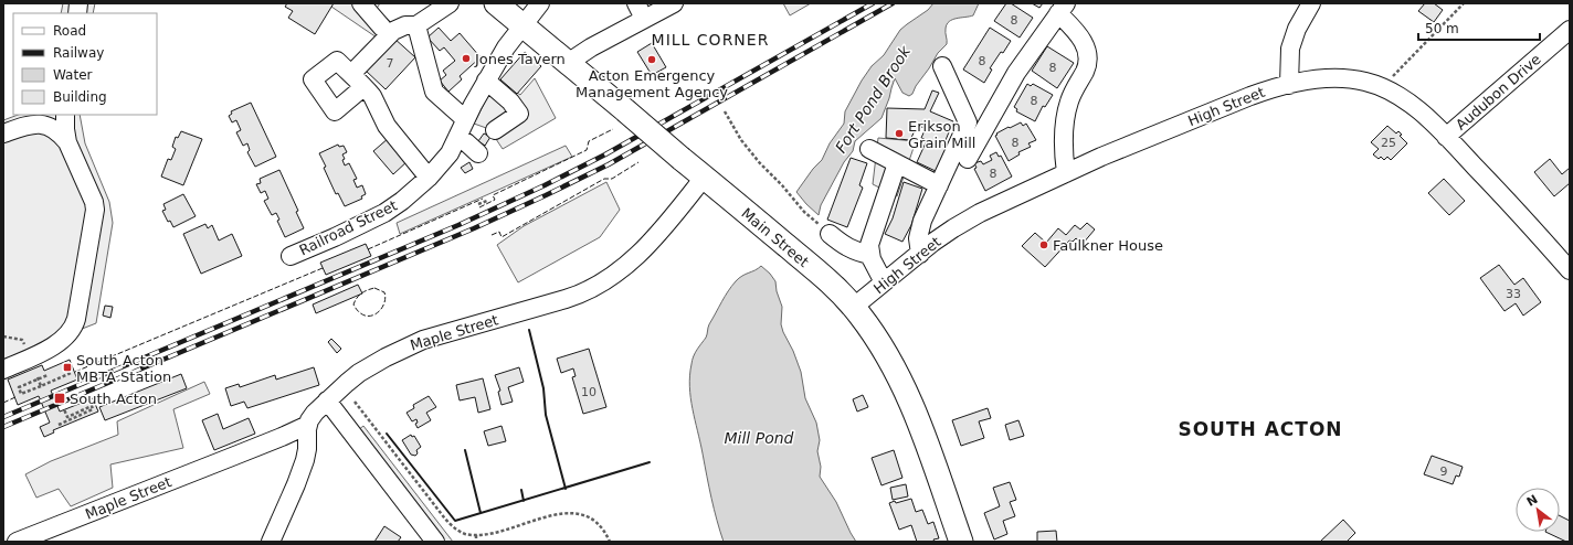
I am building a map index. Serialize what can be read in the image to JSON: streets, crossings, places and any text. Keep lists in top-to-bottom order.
{
  "streets": {
    "main road": ["Main Street"],
    "street": [
      "Audubon Drive",
      "High Street",
      "Railroad Street",
      "Maple Street"
    ]
  },
  "crossings": [
    ["Audubon Drive", "High Street"],
    ["High Street", "Main Street"],
    ["Railroad Street", "Main Street"],
    ["Main Street", "Maple Street"]
  ],
  "districts": ["MILL CORNER", "SOUTH ACTON"],
  "water": ["Fort Pond Brook", "Mill Pond"],
  "places": {
    "other": [
      "Jones Tavern",
      "Acton Emergency Management Agency",
      "Erikson Grain Mill",
      "Faulkner House"
    ],
    "transit": ["South Acton MBTA Station", "South Acton"]
  },
  "house_numbers": [
    "8",
    "8",
    "7",
    "8",
    "8",
    "8",
    "25",
    "8",
    "33",
    "10",
    "9"
  ],
  "legend": [
    "Road",
    "Railway",
    "Water",
    "Building"
  ],
  "scale_bar": "50 m",
  "north": "top left"
}
